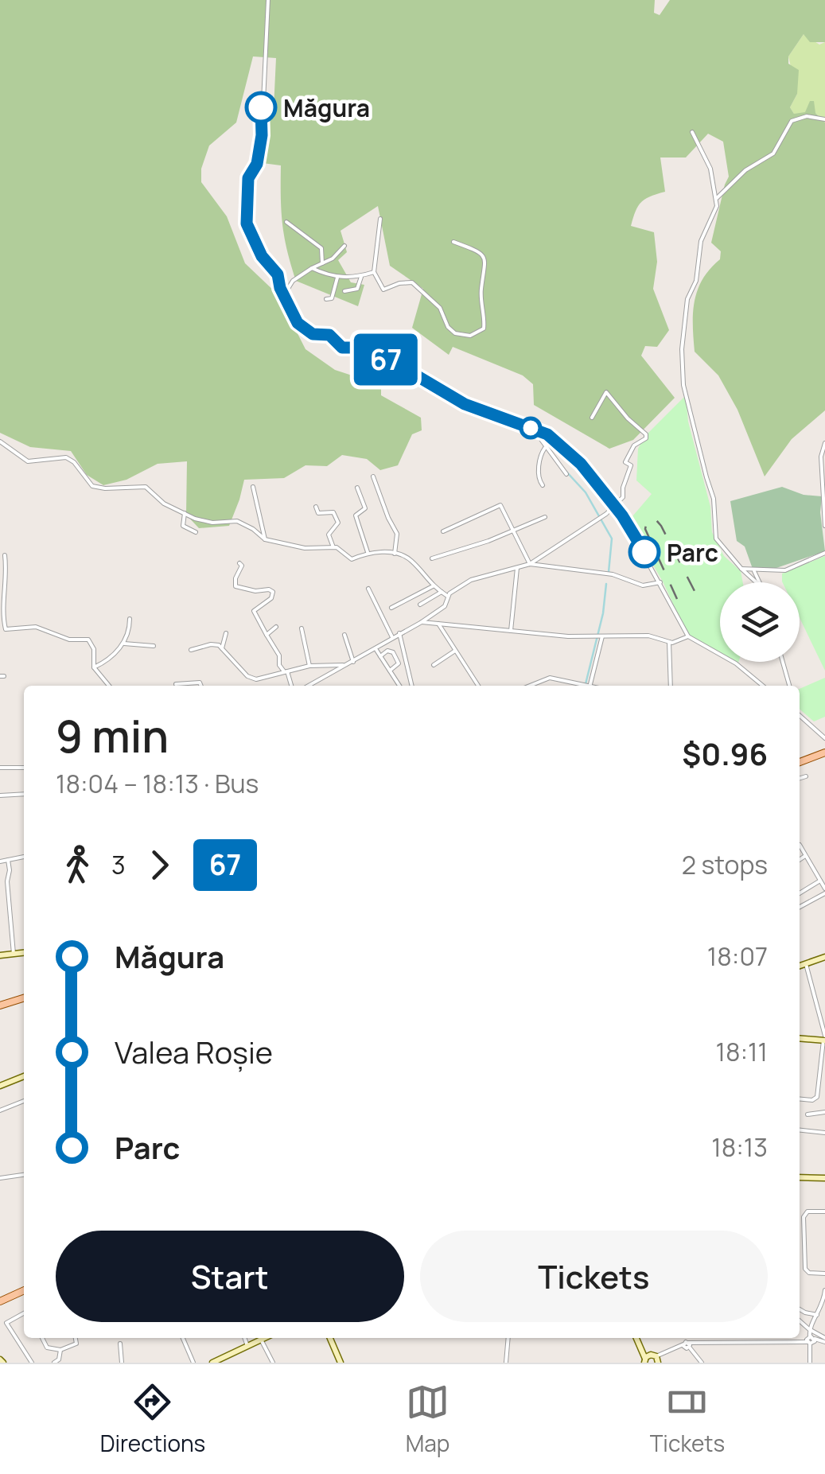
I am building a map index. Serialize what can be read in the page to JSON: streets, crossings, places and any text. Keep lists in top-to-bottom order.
{
  "places": ["Măgura", "Parc"],
  "lines": ["bus line 67"],
  "page": {
    "on_map": "67",
    "heading": ["9 min", "18:04 – 18:13 · Bus", "$0.96"],
    "legs": ["3", "67", "2 stops"],
    "list": [
      {
        "name": "Măgura",
        "value": "18:07"
      },
      {
        "name": "Valea Roșie",
        "value": "18:11"
      },
      {
        "name": "Parc",
        "value": "18:13"
      }
    ],
    "buttons": ["Start", "Tickets"],
    "tabs": ["Directions", "Map", "Tickets"]
  }
}
